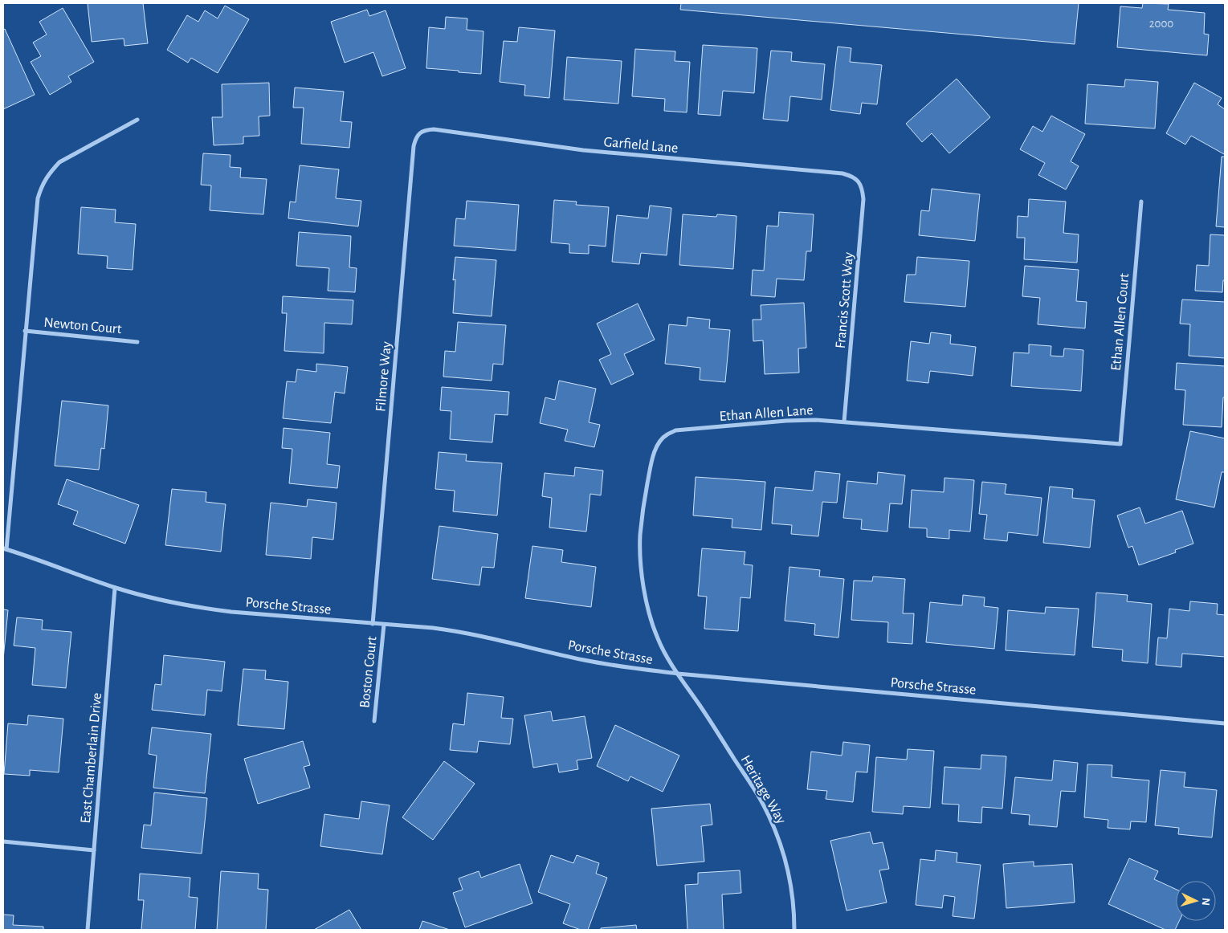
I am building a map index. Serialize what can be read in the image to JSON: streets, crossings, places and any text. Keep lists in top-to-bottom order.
{
  "streets": {
    "street": [
      "Garfield Lane",
      "Francis Scott Way",
      "Ethan Allen Court",
      "Newton Court",
      "Filmore Way",
      "Ethan Allen Lane",
      "Porsche Strasse",
      "Boston Court",
      "East Chamberlain Drive",
      "Heritage Way"
    ]
  },
  "crossings": [
    ["Garfield Lane", "Francis Scott Way"],
    ["Garfield Lane", "Filmore Way"],
    ["Francis Scott Way", "Ethan Allen Lane"],
    ["Ethan Allen Court", "Ethan Allen Lane"],
    ["Filmore Way", "Porsche Strasse"],
    ["Ethan Allen Lane", "Porsche Strasse"],
    ["Ethan Allen Lane", "Heritage Way"],
    ["Porsche Strasse", "Boston Court"],
    ["Porsche Strasse", "East Chamberlain Drive"],
    ["Porsche Strasse", "Heritage Way"]
  ],
  "house_numbers": ["2000"],
  "north": "right"
}
